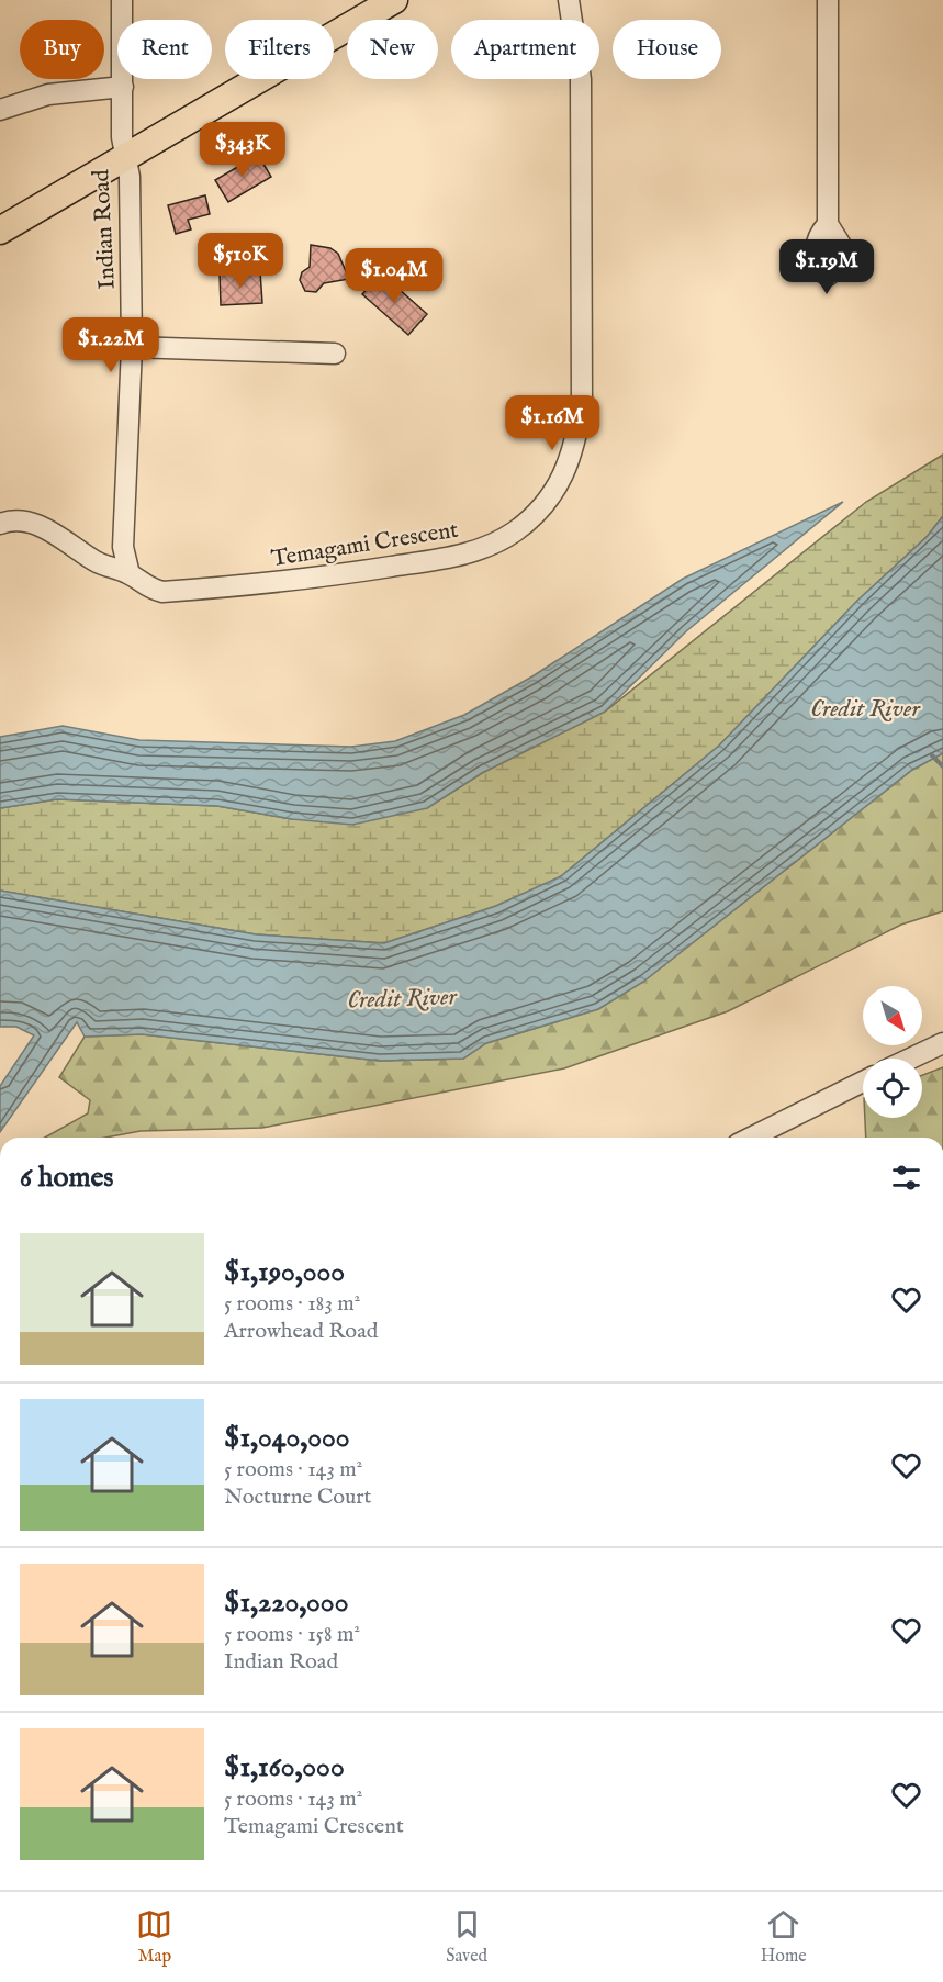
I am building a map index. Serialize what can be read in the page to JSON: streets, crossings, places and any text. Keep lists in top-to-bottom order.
{
  "streets": {
    "street": ["Indian Road", "Temagami Crescent"]
  },
  "crossings": [
    ["Indian Road", "Temagami Crescent"]
  ],
  "water": ["Credit River"],
  "north": "bottom right",
  "page": {
    "chip": [
      "Buy",
      "Rent",
      "Filters",
      "New",
      "Apartment",
      "House"
    ],
    "price": [
      "$343K",
      "$510K",
      "$1.19M",
      "$1.04M",
      "$1.22M",
      "$1.16M"
    ],
    "heading": "6 homes",
    "list": [
      {
        "name": "$1,190,000",
        "note": "5 rooms · 183 m² · Arrowhead Road"
      },
      {
        "name": "$1,040,000",
        "note": "5 rooms · 143 m² · Nocturne Court"
      },
      {
        "name": "$1,220,000",
        "note": "5 rooms · 158 m² · Indian Road"
      },
      {
        "name": "$1,160,000",
        "note": "5 rooms · 143 m² · Temagami Crescent"
      }
    ],
    "tabs": ["Map", "Saved", "Home"]
  }
}
